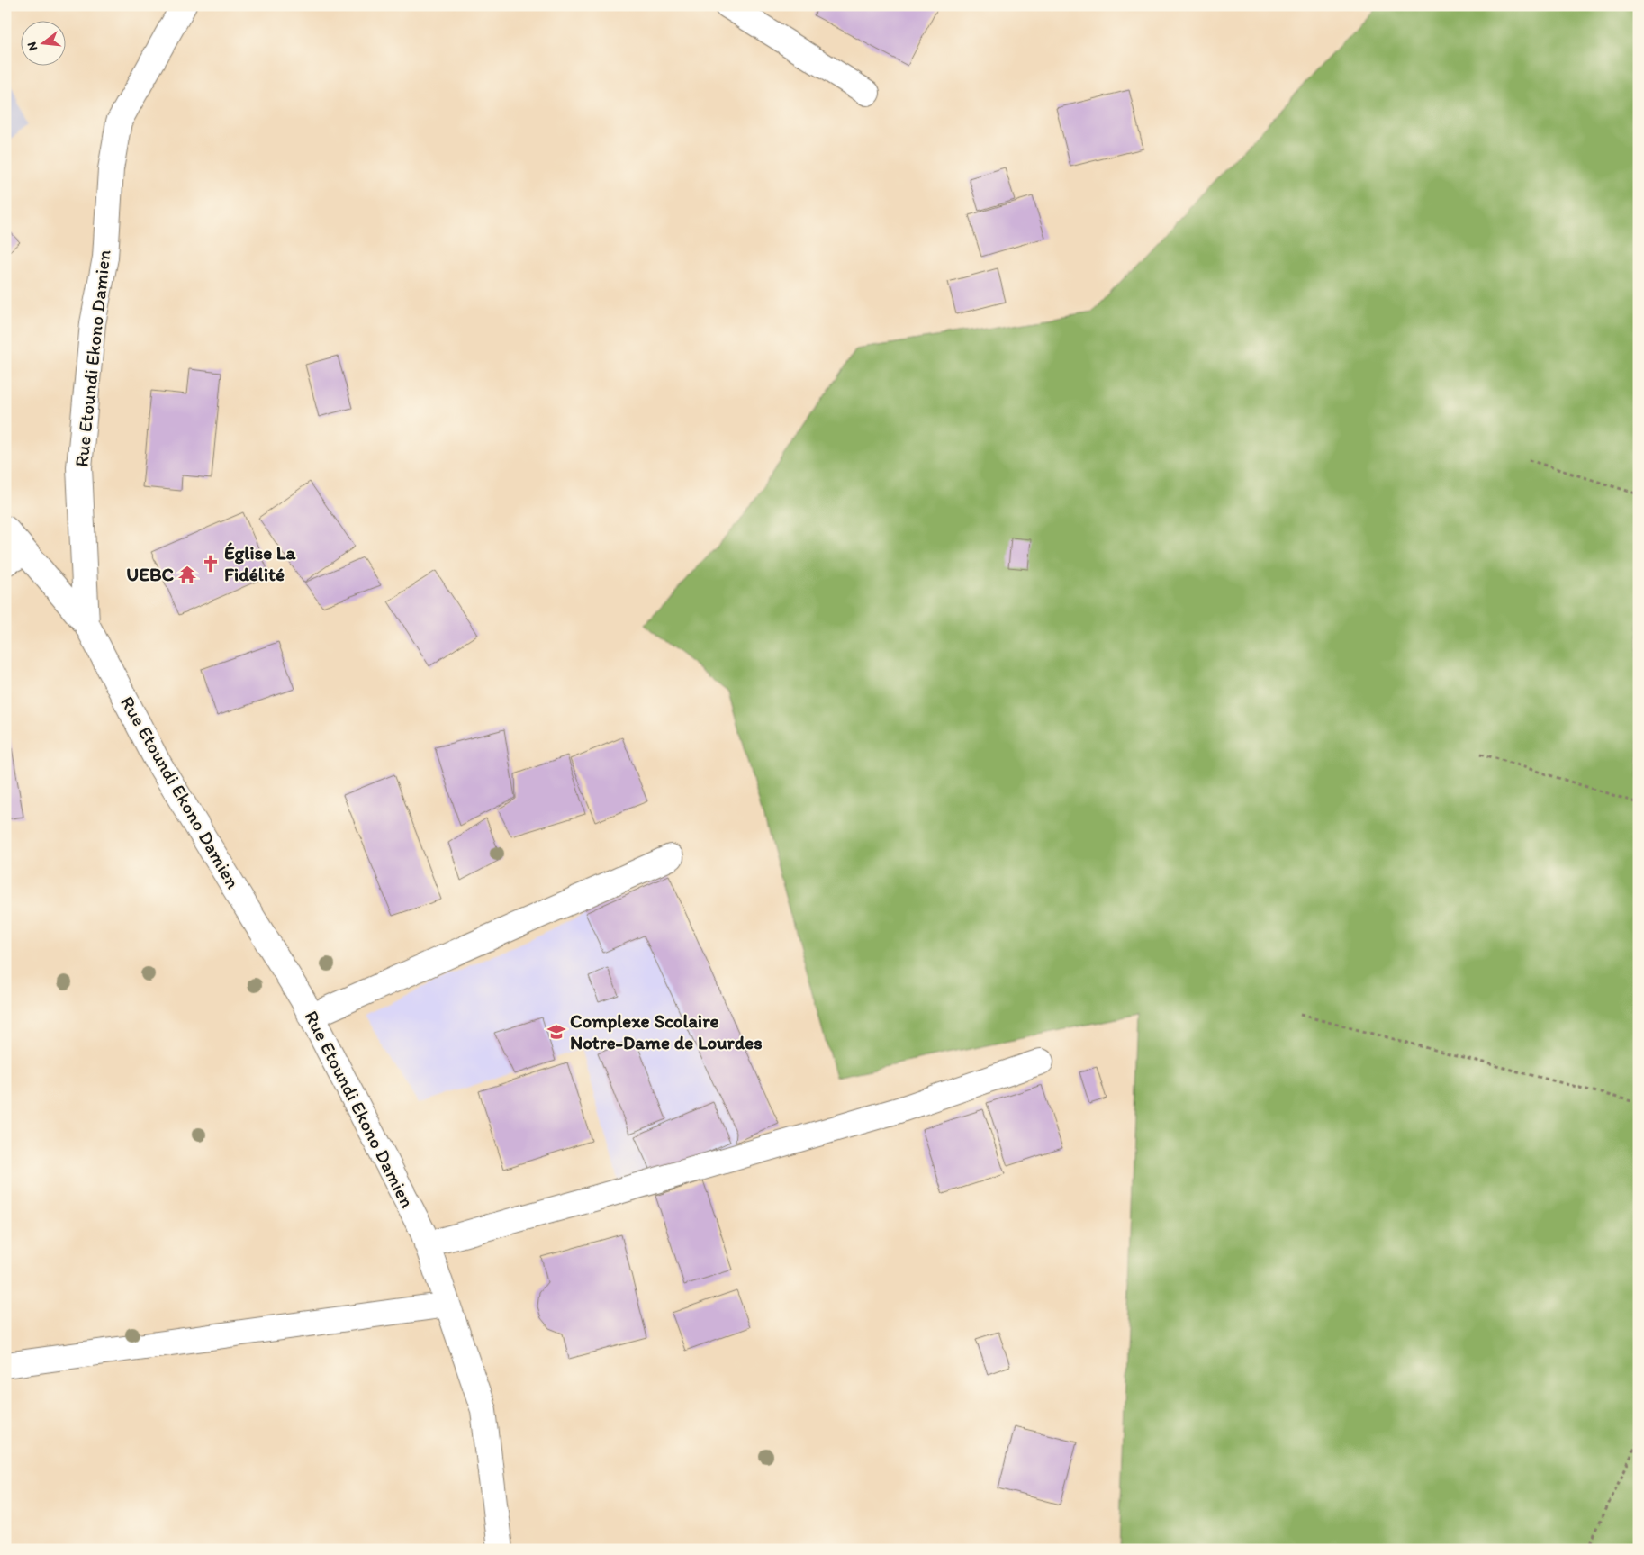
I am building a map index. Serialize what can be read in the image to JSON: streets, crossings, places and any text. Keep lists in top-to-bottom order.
{
  "streets": {
    "street": ["Rue Etoundi Ekono Damien"]
  },
  "places": {
    "church": ["Église La Fidélité"],
    "temple": ["UEBC"],
    "school or university": ["Complexe Scolaire Notre-Dame de Lourdes"]
  },
  "north": "left"
}
